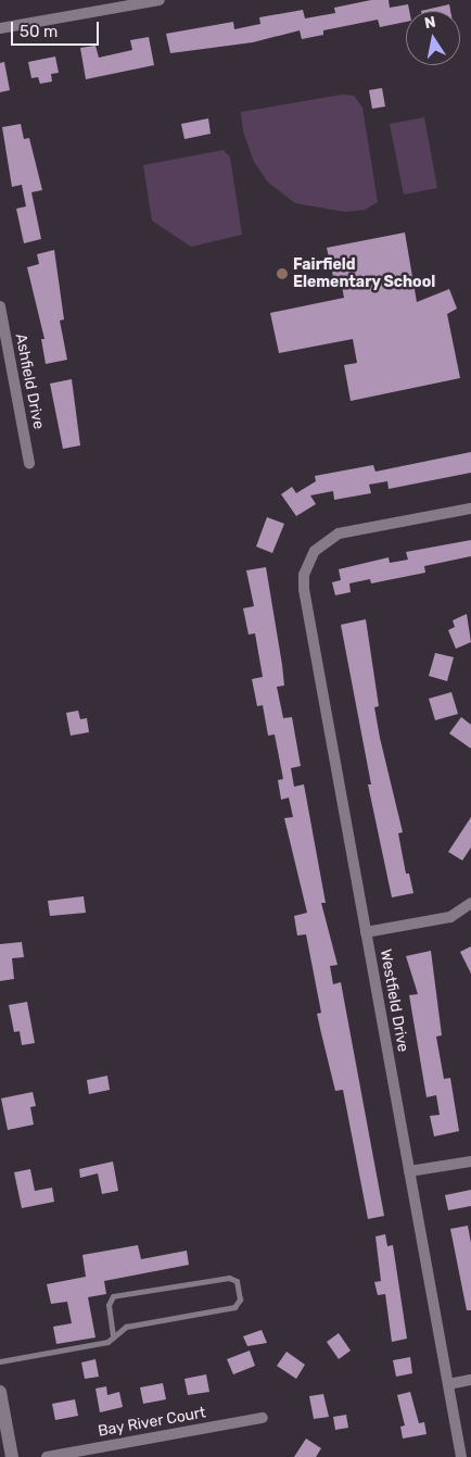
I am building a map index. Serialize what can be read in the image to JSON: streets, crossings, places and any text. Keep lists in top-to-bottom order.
{
  "streets": {
    "street": ["Ashfield Drive", "Westfield Drive", "Bay River Court"]
  },
  "places": ["Fairfield Elementary School"],
  "scale_bar": "50 m",
  "north": "top"
}
